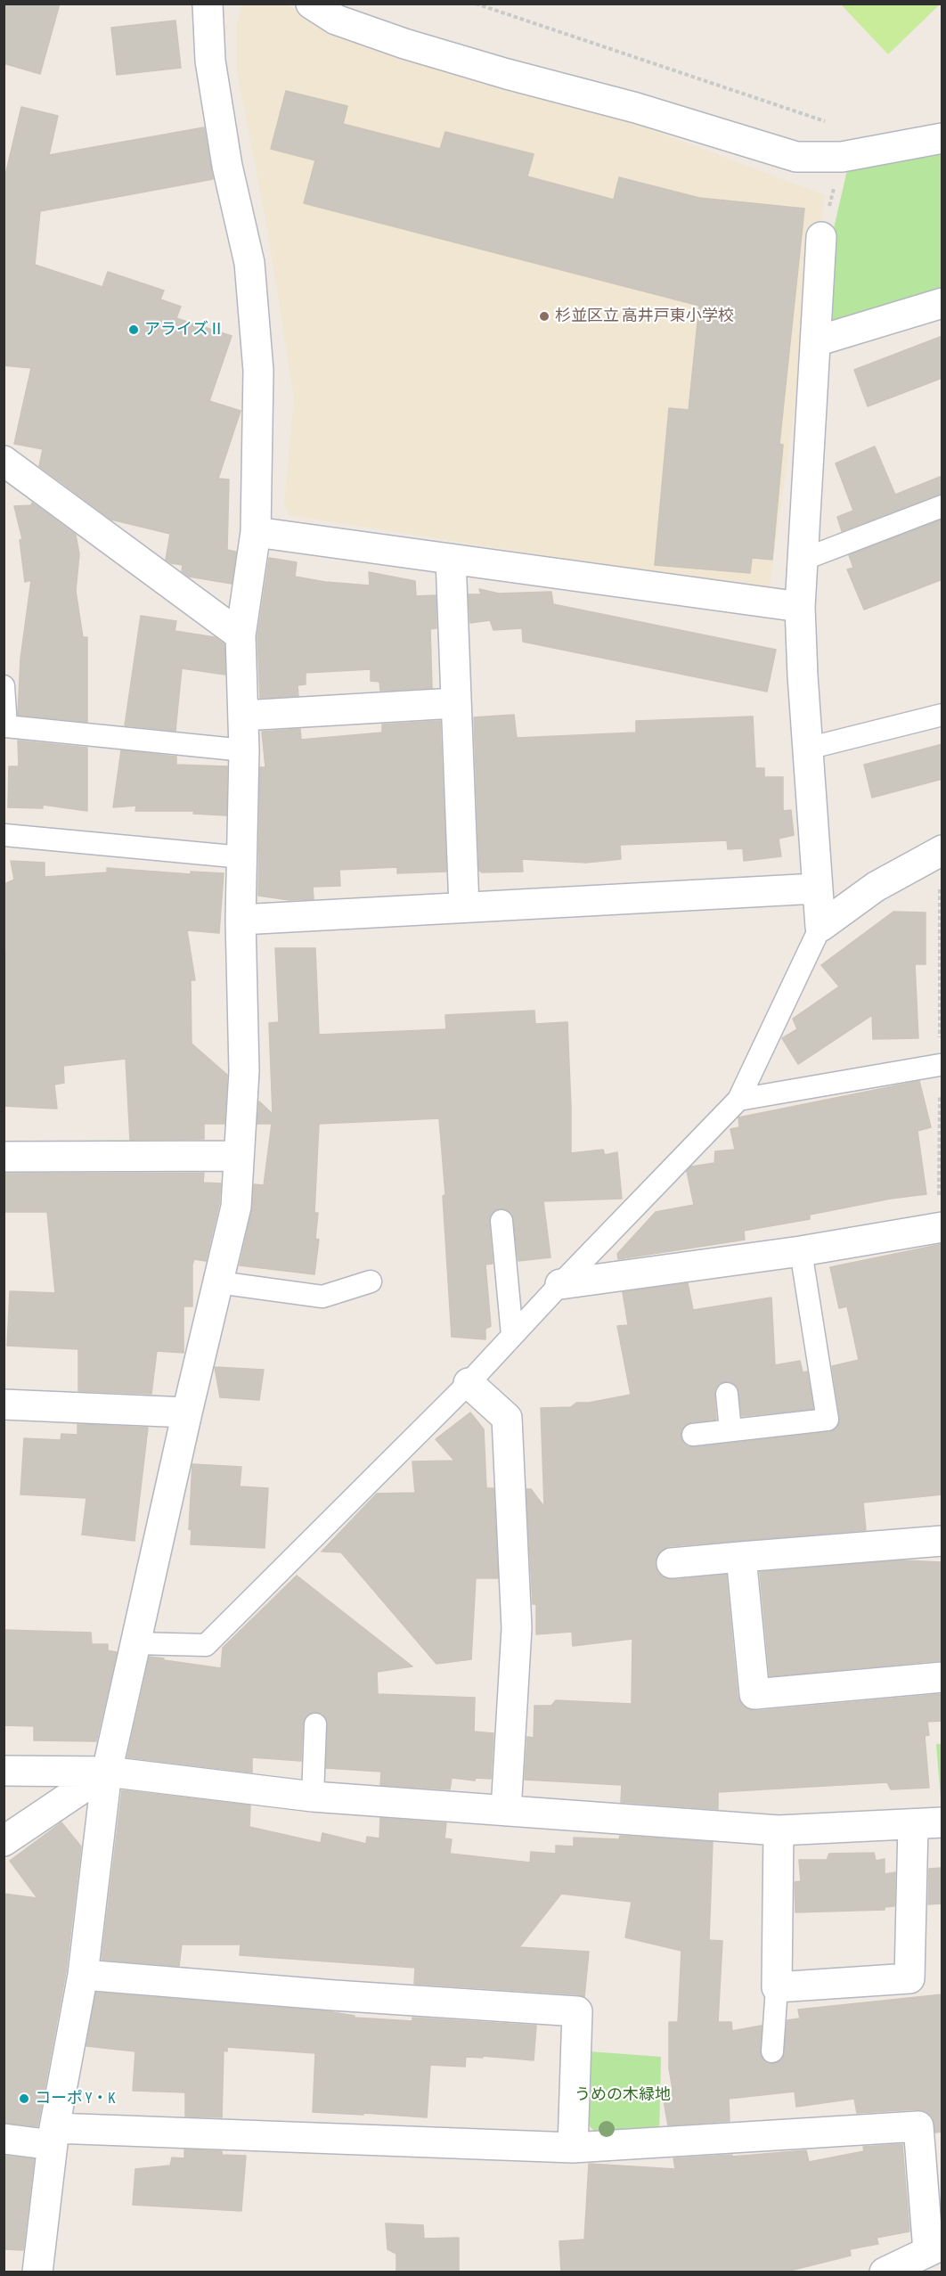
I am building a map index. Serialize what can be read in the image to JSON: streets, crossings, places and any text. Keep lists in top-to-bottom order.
{
  "parks": ["うめの木緑地"],
  "places": ["杉並区立 高井戸東小学校", "アライズⅡ", "コーポ Y・K"]
}
